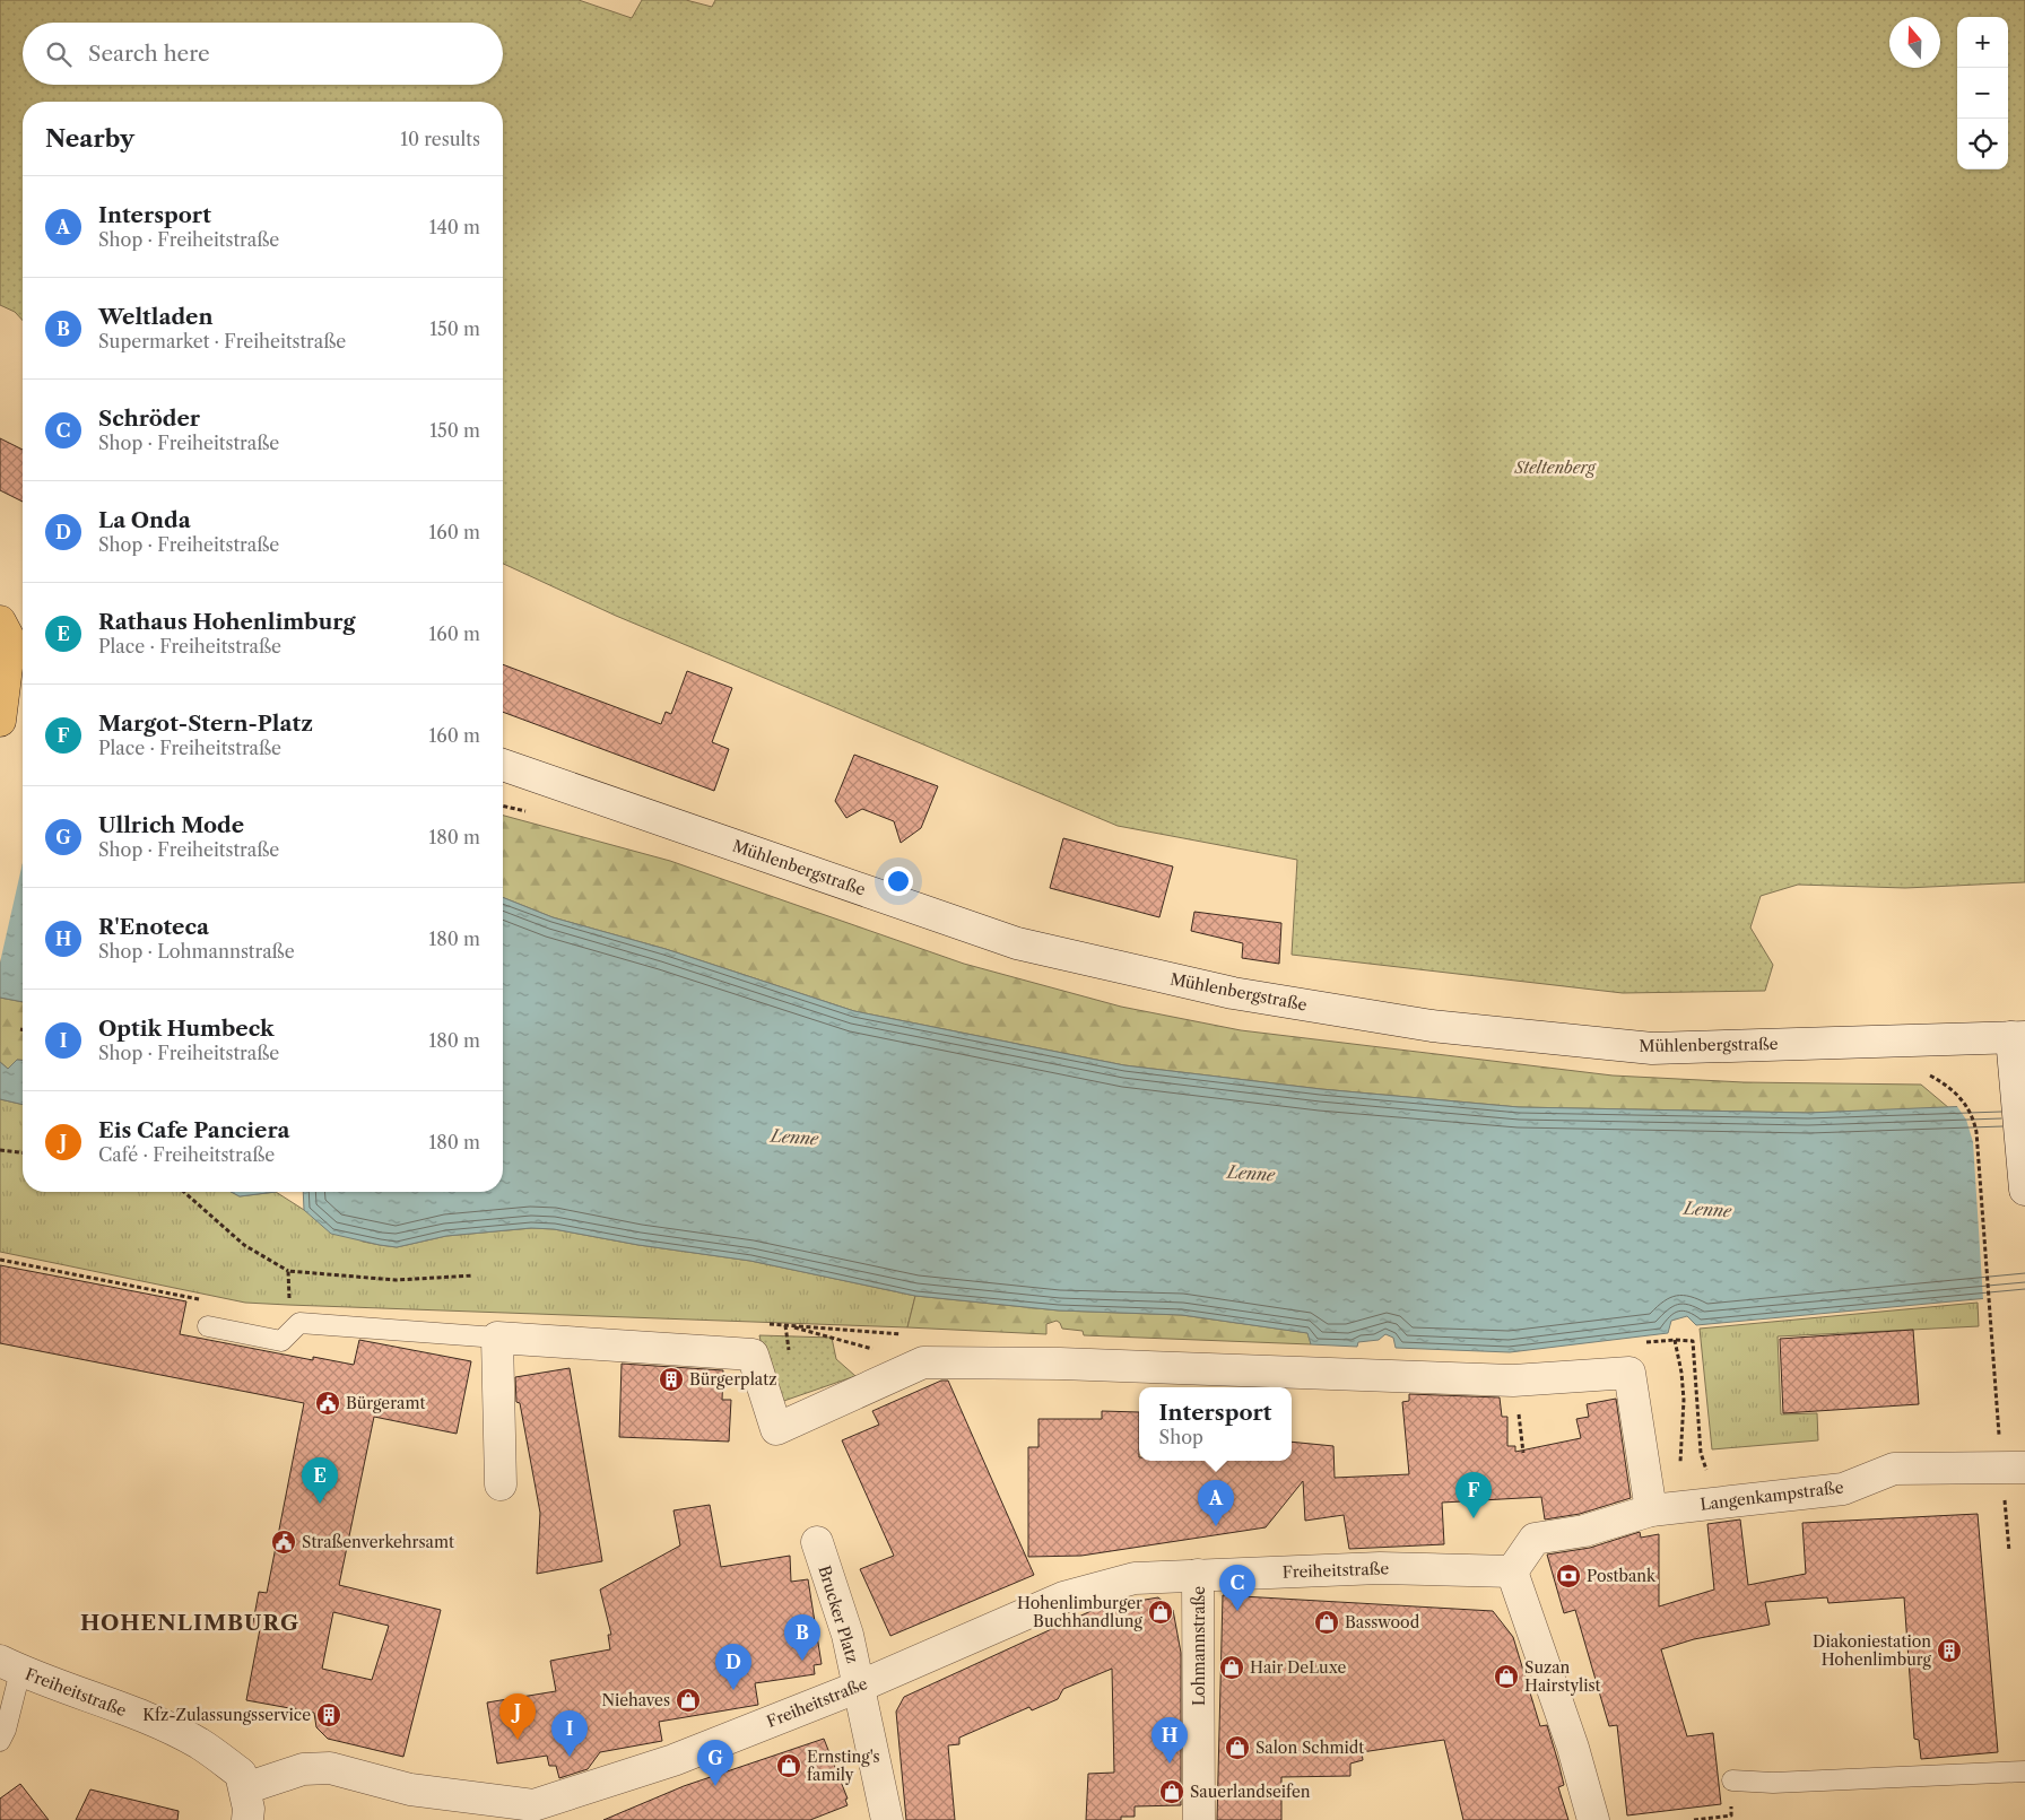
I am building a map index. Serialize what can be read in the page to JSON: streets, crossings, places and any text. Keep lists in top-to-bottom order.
{
  "streets": {
    "street": [
      "Mühlenbergstraße",
      "Langenkampstraße",
      "Freiheitstraße",
      "Brucker Platz",
      "Lohmannstraße"
    ]
  },
  "crossings": [
    ["Freiheitstraße", "Brucker Platz"],
    ["Freiheitstraße", "Lohmannstraße"]
  ],
  "districts": ["HOHENLIMBURG"],
  "water": ["Lenne"],
  "parks": ["Steltenberg"],
  "places": {
    "building": ["Bürgerplatz", "Diakoniestation Hohenlimburg", "Kfz-Zulassungsservice"],
    "public building": ["Bürgeramt", "Straßenverkehrsamt"],
    "bank": ["Postbank"],
    "shop": [
      "Hohenlimburger Buchhandlung",
      "Basswood",
      "Hair DeLuxe",
      "Suzan Hairstylist",
      "Niehaves",
      "Salon Schmidt",
      "Ernsting's family",
      "Sauerlandseifen"
    ]
  },
  "north": "top",
  "page": {
    "map_buttons": ["+", "−"],
    "search": "Search here",
    "heading": ["Nearby", "10 results"],
    "list": [
      {
        "mark": "A",
        "name": "Intersport",
        "note": "Shop · Freiheitstraße",
        "value": "140 m"
      },
      {
        "mark": "B",
        "name": "Weltladen",
        "note": "Supermarket · Freiheitstraße",
        "value": "150 m"
      },
      {
        "mark": "C",
        "name": "Schröder",
        "note": "Shop · Freiheitstraße",
        "value": "150 m"
      },
      {
        "mark": "D",
        "name": "La Onda",
        "note": "Shop · Freiheitstraße",
        "value": "160 m"
      },
      {
        "mark": "E",
        "name": "Rathaus Hohenlimburg",
        "note": "Place · Freiheitstraße",
        "value": "160 m"
      },
      {
        "mark": "F",
        "name": "Margot-Stern-Platz",
        "note": "Place · Freiheitstraße",
        "value": "160 m"
      },
      {
        "mark": "G",
        "name": "Ullrich Mode",
        "note": "Shop · Freiheitstraße",
        "value": "180 m"
      },
      {
        "mark": "H",
        "name": "R'Enoteca",
        "note": "Shop · Lohmannstraße",
        "value": "180 m"
      },
      {
        "mark": "I",
        "name": "Optik Humbeck",
        "note": "Shop · Freiheitstraße",
        "value": "180 m"
      },
      {
        "mark": "J",
        "name": "Eis Cafe Panciera",
        "note": "Café · Freiheitstraße",
        "value": "180 m"
      }
    ],
    "popup": ["Intersport", "Shop"],
    "pins": [
      "E",
      "F",
      "A",
      "C",
      "B",
      "D",
      "J",
      "I",
      "H",
      "G"
    ]
  }
}
